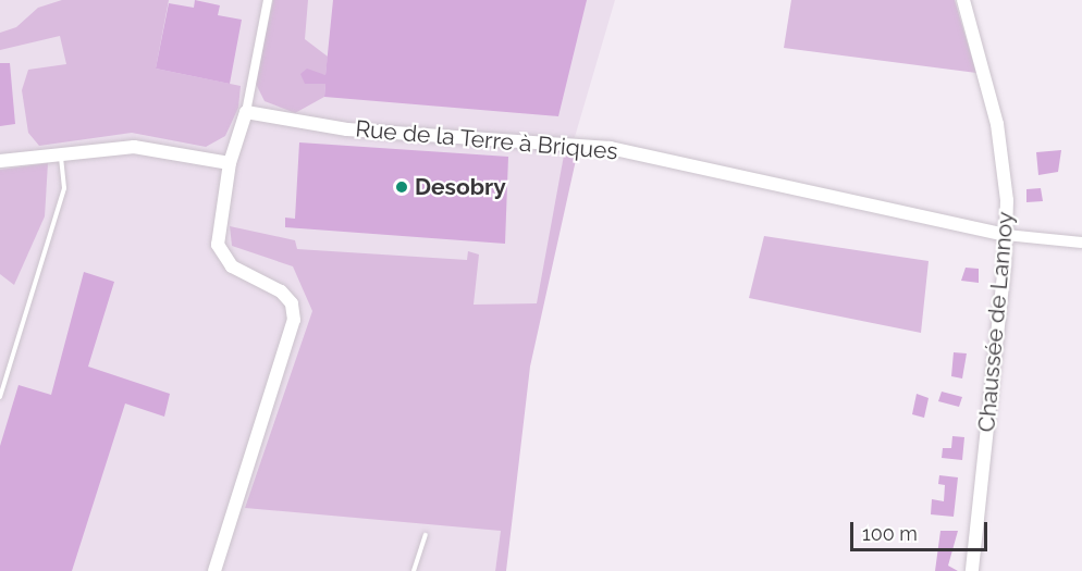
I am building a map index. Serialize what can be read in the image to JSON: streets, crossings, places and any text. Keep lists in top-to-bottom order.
{
  "streets": {
    "main road": ["Rue de la Terre à Briques", "Chaussée de Lannoy"]
  },
  "crossings": [
    ["Rue de la Terre à Briques", "Chaussée de Lannoy"]
  ],
  "places": ["Desobry"],
  "scale_bar": "100 m"
}
